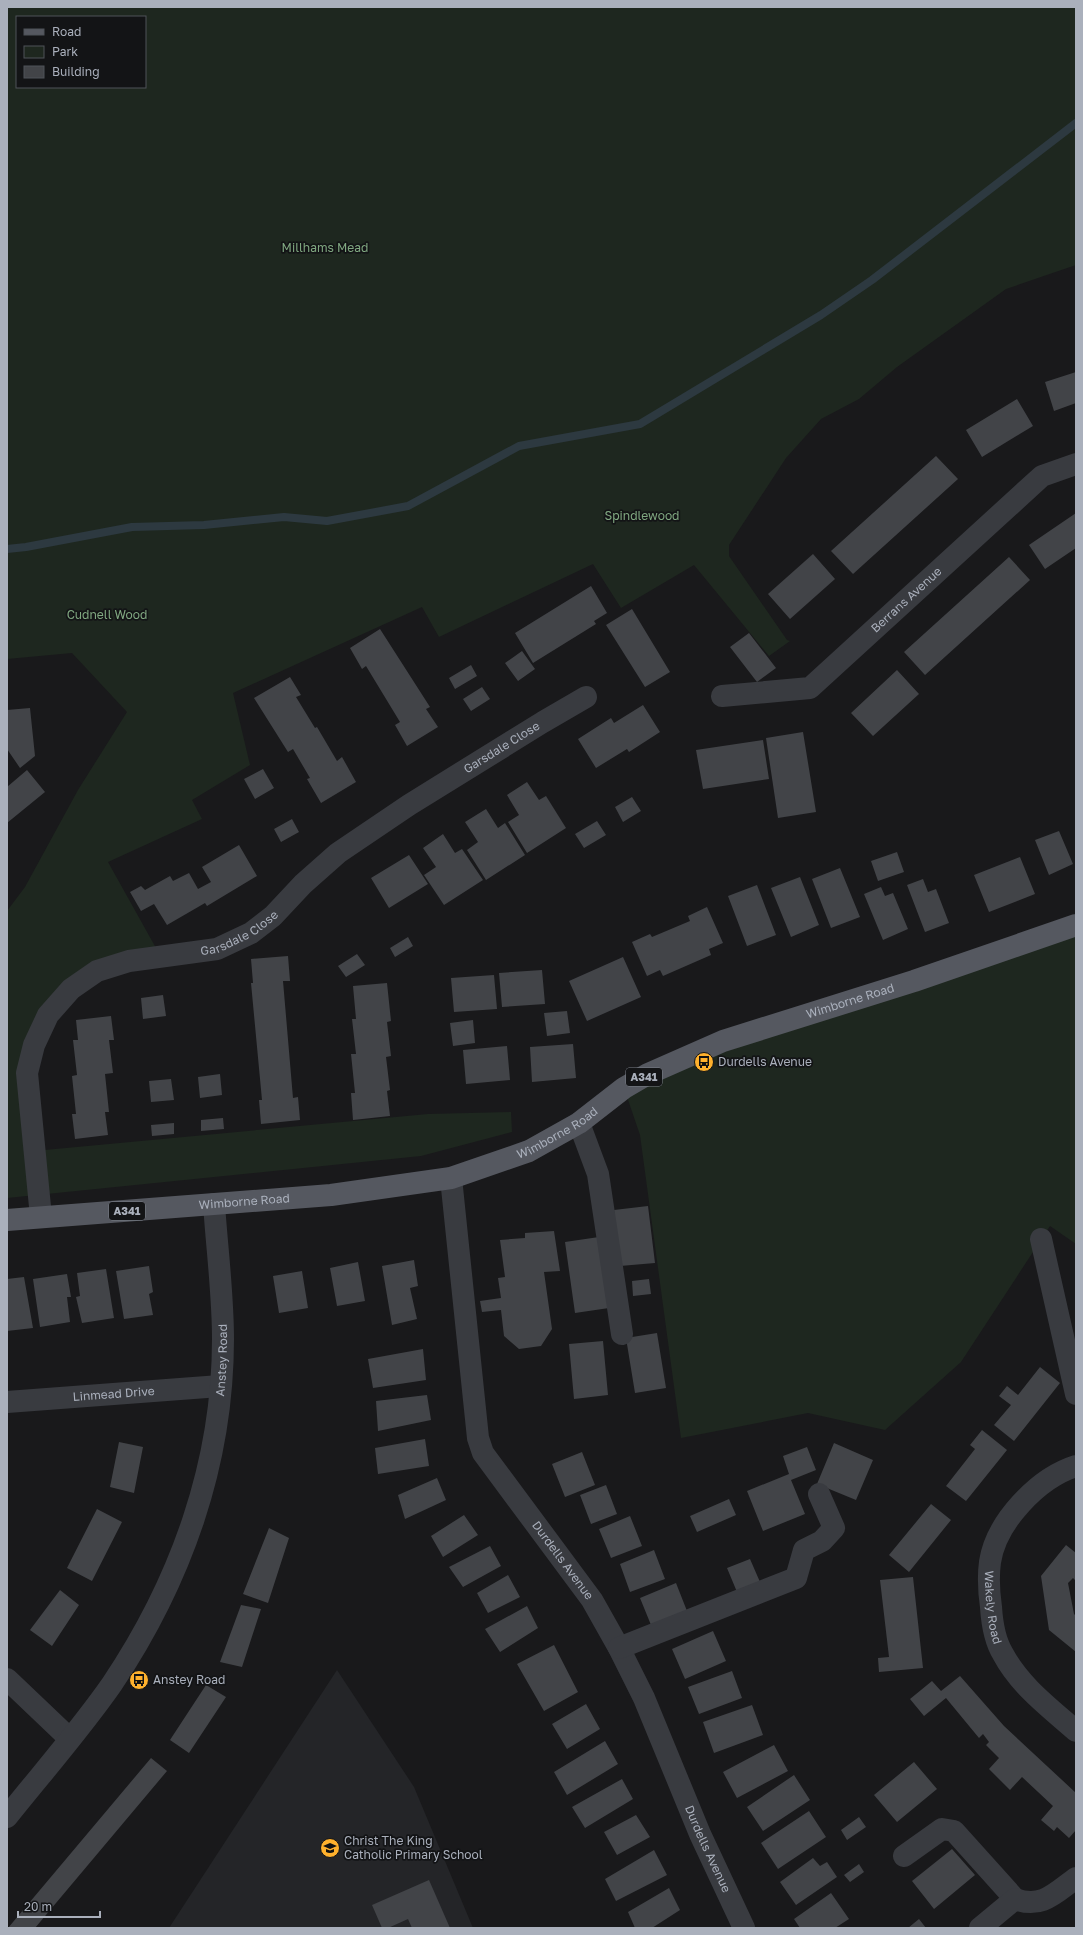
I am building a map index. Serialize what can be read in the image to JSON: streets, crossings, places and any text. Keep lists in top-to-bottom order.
{
  "streets": {
    "main road": ["Wimborne Road", "A341"],
    "street": [
      "Berrans Avenue",
      "Garsdale Close",
      "Anstey Road",
      "Linmead Drive",
      "Durdells Avenue",
      "Wakely Road"
    ]
  },
  "crossings": [
    ["Garsdale Close", "Wimborne Road"],
    ["Wimborne Road", "Anstey Road"],
    ["Wimborne Road", "Durdells Avenue"],
    ["Anstey Road", "Linmead Drive"]
  ],
  "parks": ["Millhams Mead", "Spindlewood", "Cudnell Wood"],
  "places": {
    "bus stop": ["Durdells Avenue", "Anstey Road"],
    "school or university": ["Christ The King Catholic Primary School"]
  },
  "legend": ["Road", "Park", "Building"],
  "scale_bar": "20 m"
}
